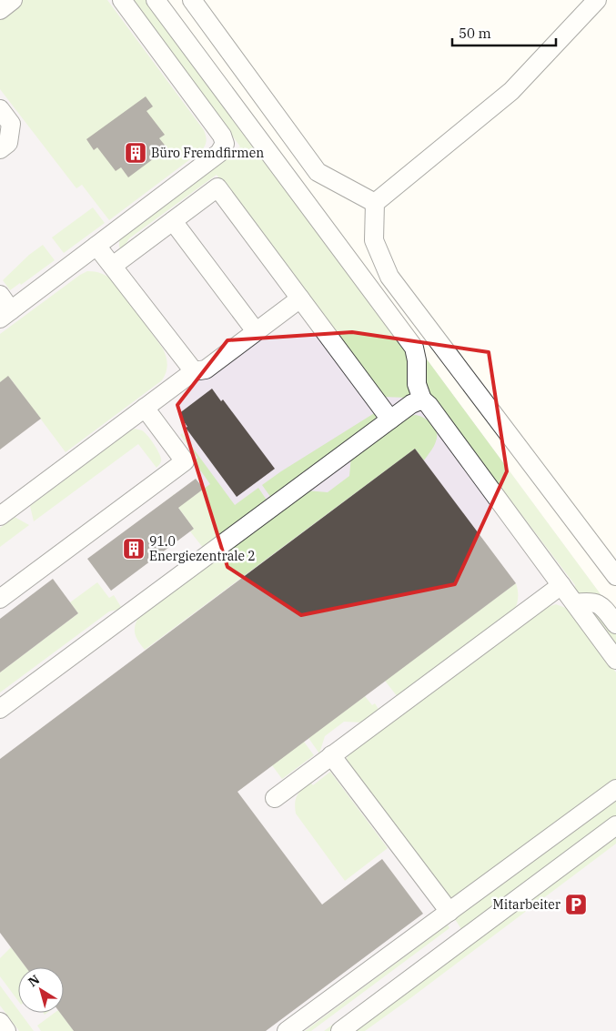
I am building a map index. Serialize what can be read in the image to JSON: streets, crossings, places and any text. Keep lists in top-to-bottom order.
{
  "places": {
    "building": ["Büro Fremdfirmen", "91.0 Energiezentrale 2"],
    "parking": ["Mitarbeiter"]
  },
  "scale_bar": "50 m",
  "north": "top left"
}
